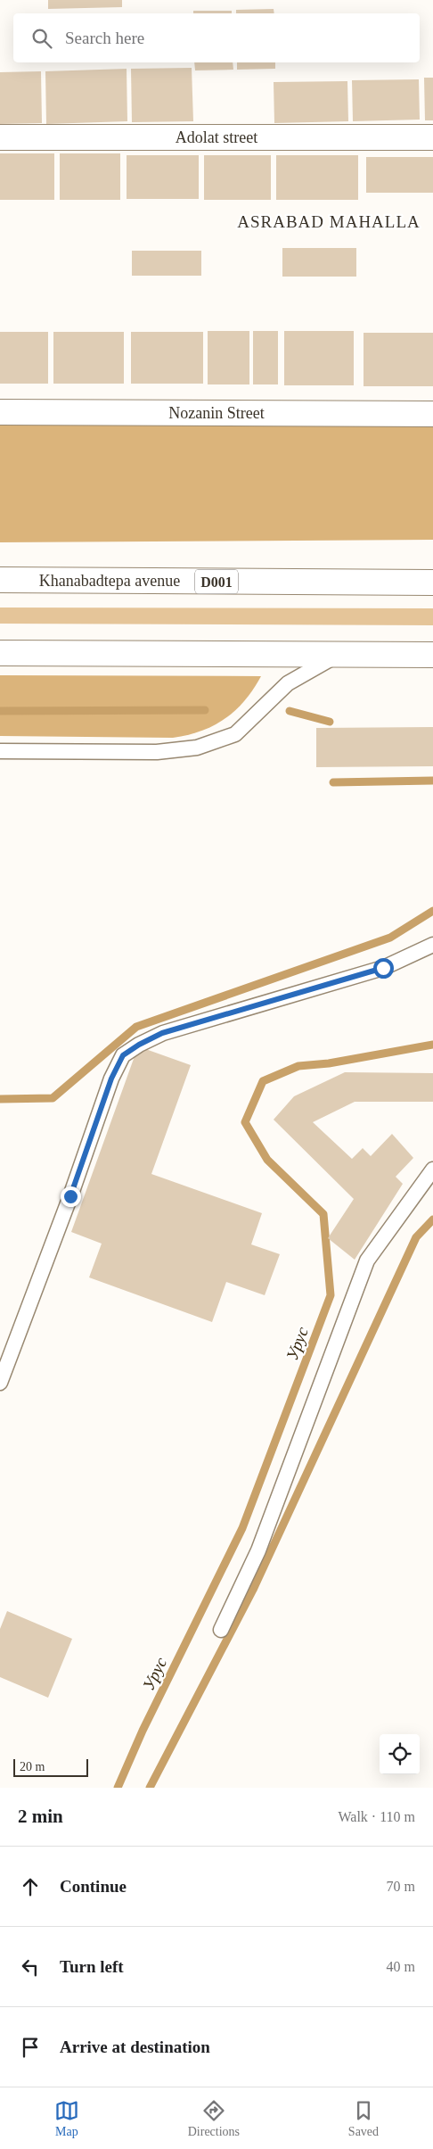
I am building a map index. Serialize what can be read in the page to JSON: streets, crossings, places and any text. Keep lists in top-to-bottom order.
{
  "streets": {
    "main road": [
      "Adolat street",
      "Nozanin Street",
      "Khanabadtepa avenue",
      "D001"
    ]
  },
  "districts": ["ASRABAD MAHALLA"],
  "water": ["Урус"],
  "scale_bar": "20 m",
  "page": {
    "search": "Search here",
    "scale": "20 m",
    "heading": ["2 min", "Walk · 110 m"],
    "list": [
      ["Continue", "70 m"],
      ["Turn left", "40 m"],
      "Arrive at destination"
    ],
    "nav": ["Map", "Directions", "Saved"]
  }
}
